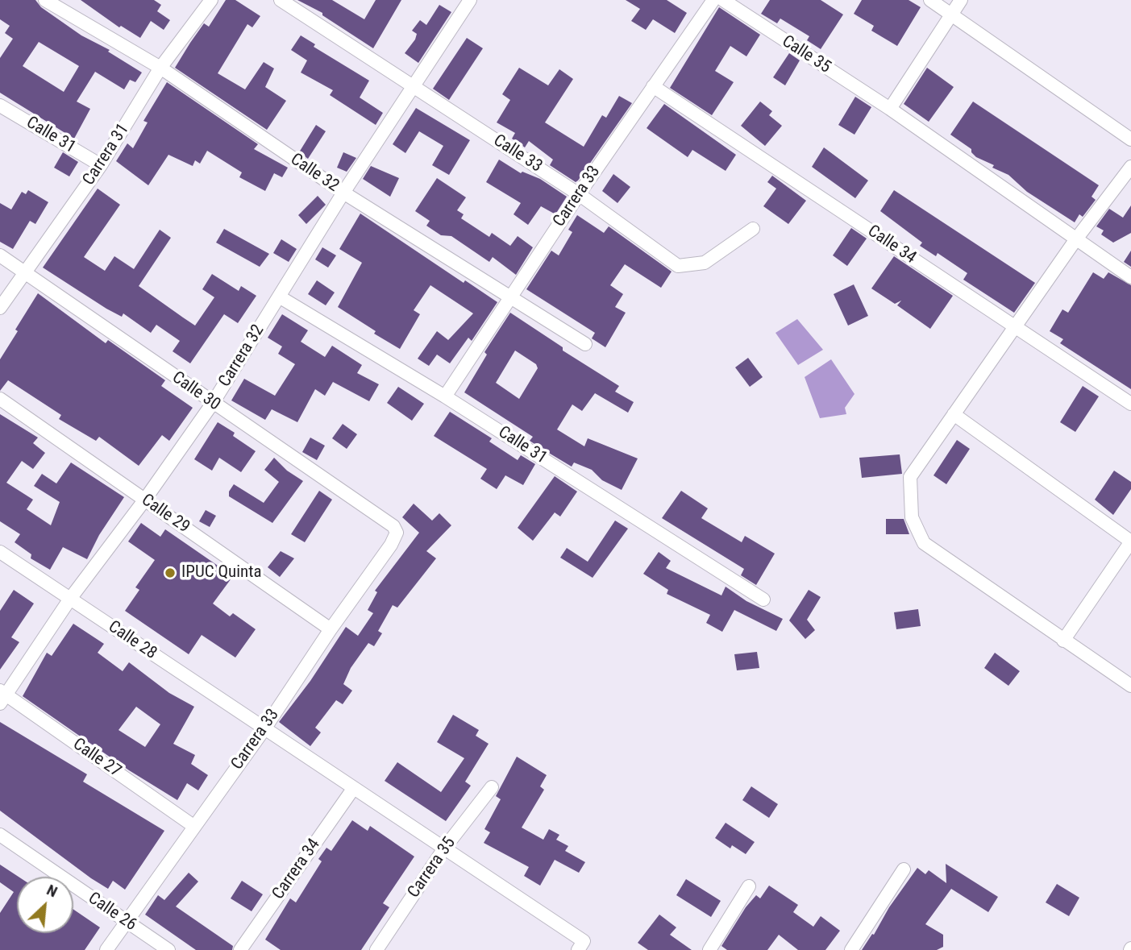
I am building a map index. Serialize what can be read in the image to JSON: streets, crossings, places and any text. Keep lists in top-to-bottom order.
{
  "streets": {
    "street": [
      "Calle 35",
      "Calle 31",
      "Calle 33",
      "Carrera 31",
      "Calle 32",
      "Carrera 33",
      "Calle 34",
      "Carrera 32",
      "Calle 30",
      "Calle 29",
      "Calle 28",
      "Calle 27",
      "Carrera 35",
      "Carrera 34",
      "Calle 26"
    ]
  },
  "crossings": [
    ["Calle 31", "Carrera 31"],
    ["Calle 31", "Carrera 33"],
    ["Calle 31", "Carrera 32"],
    ["Calle 33", "Carrera 33"],
    ["Calle 33", "Carrera 32"],
    ["Carrera 31", "Calle 32"],
    ["Carrera 31", "Calle 30"],
    ["Calle 32", "Carrera 33"],
    ["Calle 32", "Carrera 32"],
    ["Carrera 33", "Calle 34"],
    ["Carrera 33", "Calle 30"],
    ["Carrera 33", "Calle 29"],
    ["Carrera 33", "Calle 28"],
    ["Carrera 33", "Calle 27"],
    ["Carrera 33", "Calle 26"],
    ["Carrera 32", "Calle 30"],
    ["Carrera 32", "Calle 29"],
    ["Carrera 32", "Calle 28"],
    ["Carrera 32", "Calle 27"],
    ["Calle 28", "Carrera 35"],
    ["Calle 28", "Carrera 34"]
  ],
  "places": ["IPUC Quinta"],
  "north": "top right"
}
